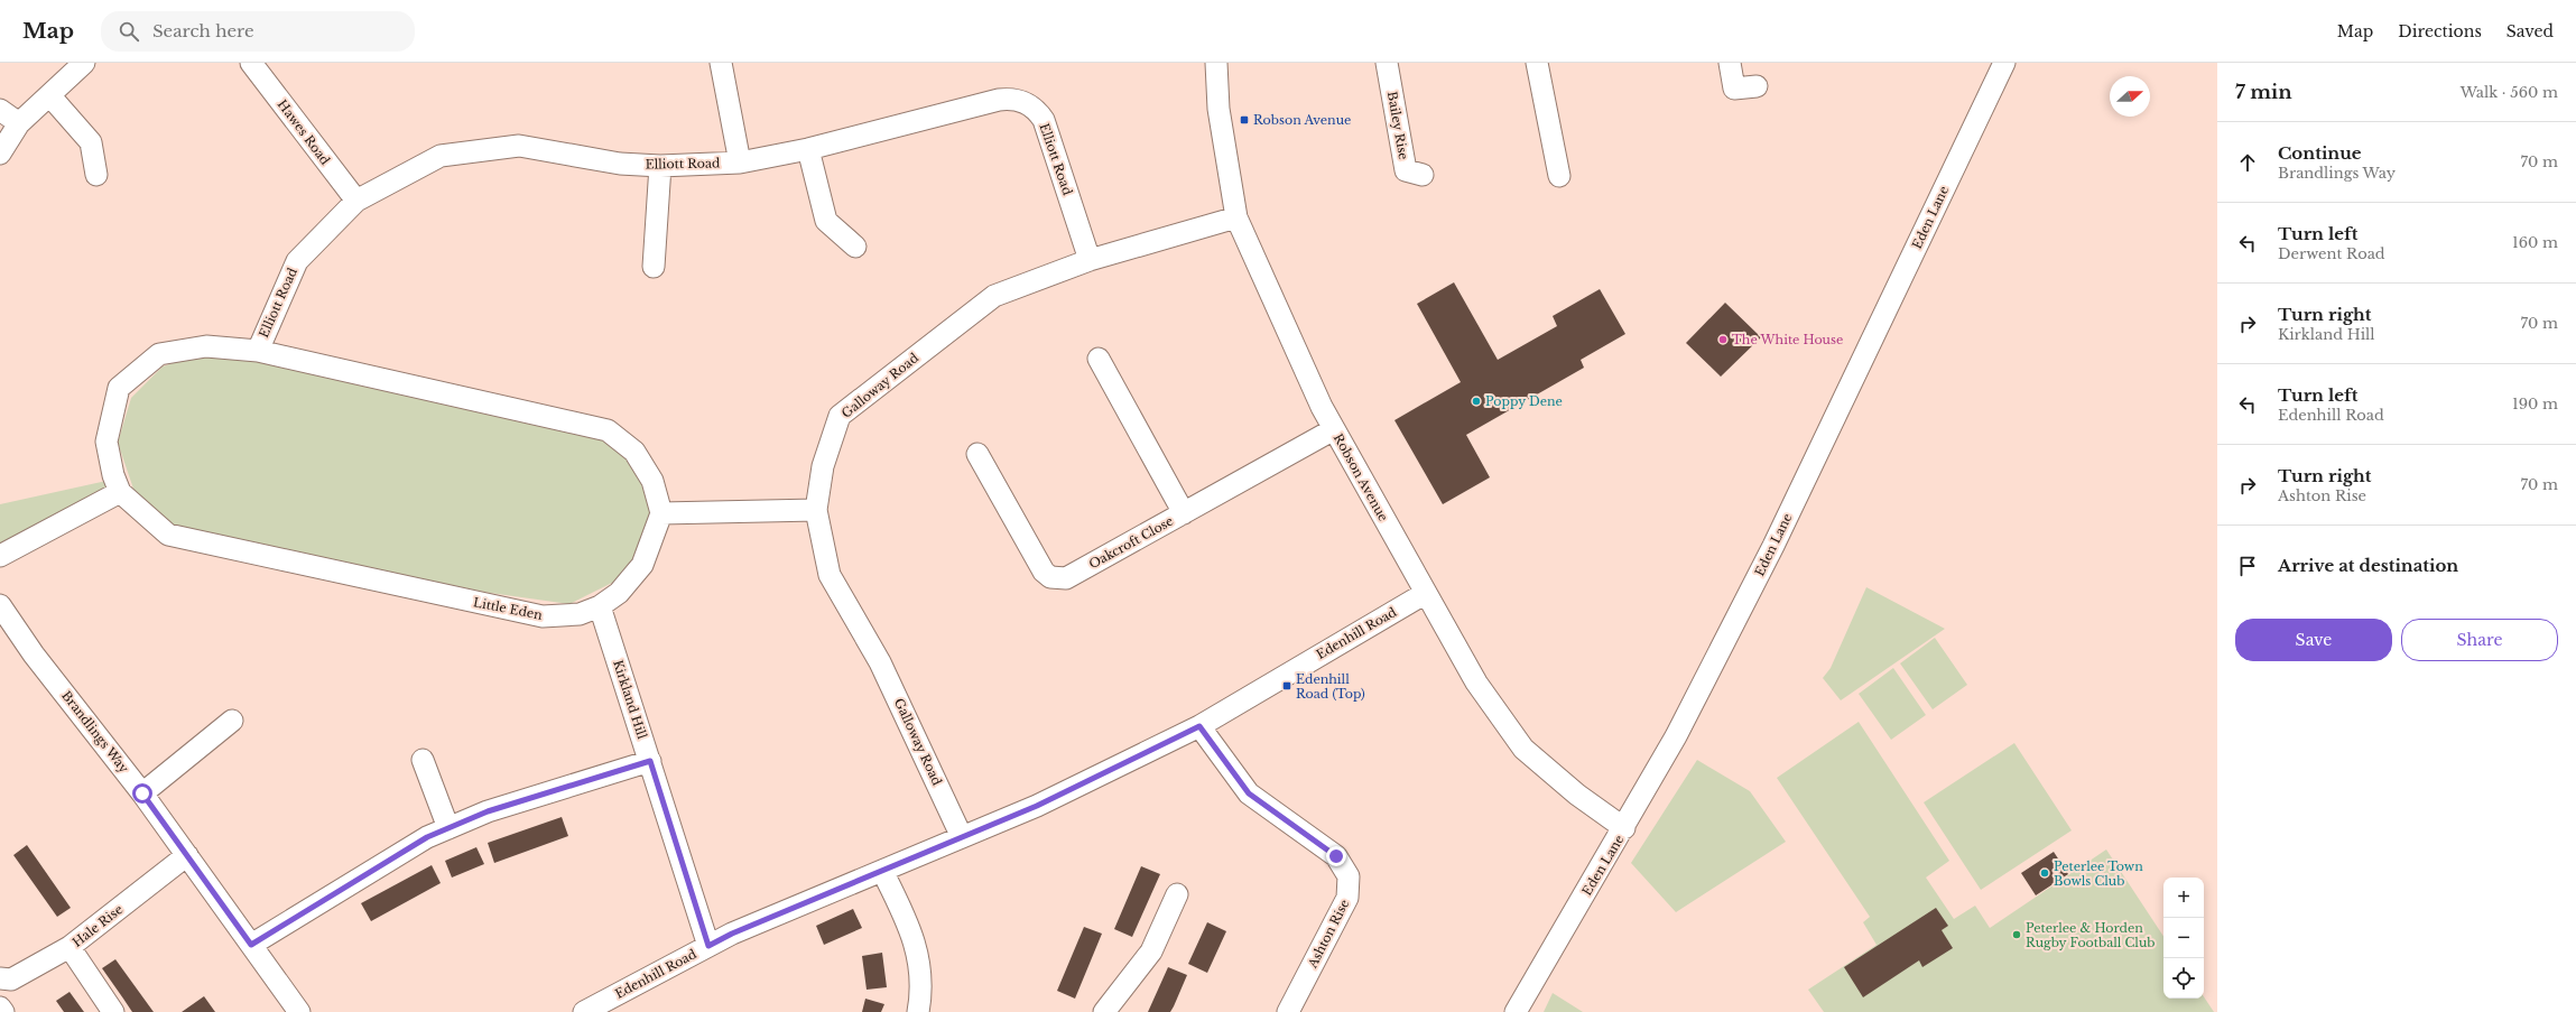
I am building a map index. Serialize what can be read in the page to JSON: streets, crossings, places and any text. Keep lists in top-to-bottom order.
{
  "streets": {
    "street": [
      "Bailey Rise",
      "Hawes Road",
      "Elliott Road",
      "Eden Lane",
      "Galloway Road",
      "Robson Avenue",
      "Oakcroft Close",
      "Little Eden",
      "Edenhill Road",
      "Kirkland Hill",
      "Brandlings Way",
      "Hale Rise",
      "Ashton Rise"
    ]
  },
  "crossings": [
    ["Hawes Road", "Elliott Road"],
    ["Elliott Road", "Galloway Road"],
    ["Elliott Road", "Little Eden"],
    ["Eden Lane", "Robson Avenue"],
    ["Galloway Road", "Robson Avenue"],
    ["Galloway Road", "Edenhill Road"],
    ["Robson Avenue", "Oakcroft Close"],
    ["Robson Avenue", "Edenhill Road"],
    ["Little Eden", "Kirkland Hill"],
    ["Edenhill Road", "Kirkland Hill"],
    ["Edenhill Road", "Ashton Rise"],
    ["Brandlings Way", "Hale Rise"]
  ],
  "places": {
    "transit": ["Robson Avenue", "Edenhill Road (Top)"],
    "other": [
      "The White House",
      "Poppy Dene",
      "Peterlee Town Bowls Club",
      "Peterlee & Horden Rugby Football Club"
    ]
  },
  "north": "right",
  "page": {
    "header": "Map",
    "search": "Search here",
    "nav": ["Map", "Directions", "Saved"],
    "heading": ["7 min", "Walk · 560 m"],
    "list": [
      ["Continue", "Brandlings Way", "70 m"],
      ["Turn left", "Derwent Road", "160 m"],
      ["Turn right", "Kirkland Hill", "70 m"],
      ["Turn left", "Edenhill Road", "190 m"],
      ["Turn right", "Ashton Rise", "70 m"],
      "Arrive at destination"
    ],
    "buttons": ["Save", "Share"],
    "map_buttons": ["+", "−"]
  }
}
